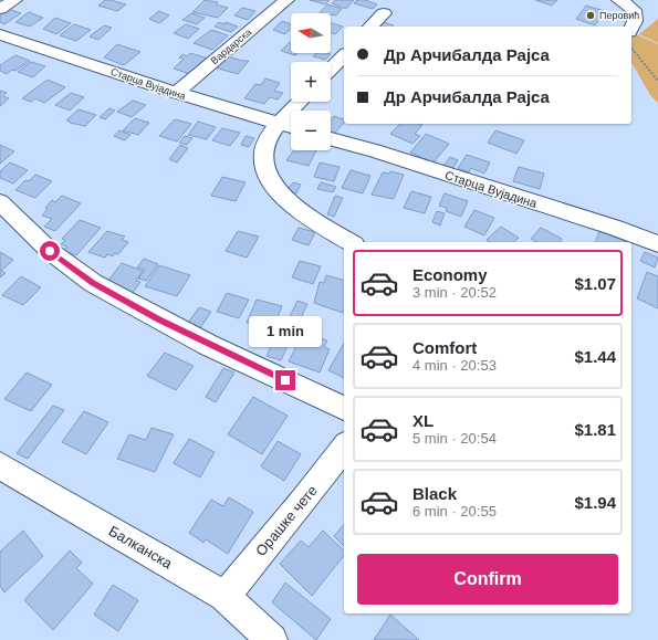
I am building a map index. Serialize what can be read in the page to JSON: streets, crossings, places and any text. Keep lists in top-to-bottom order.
{
  "streets": {
    "street": [
      "Вардарска",
      "Старца Вујадина",
      "Орашке чете",
      "Балканска"
    ]
  },
  "crossings": [
    ["Вардарска", "Старца Вујадина"],
    ["Орашке чете", "Балканска"]
  ],
  "places": ["Перовић"],
  "north": "left",
  "page": {
    "map_buttons": ["+", "−"],
    "banner": ["Др Арчибалда Рајса", "Др Арчибалда Рајса"],
    "list": [
      {
        "name": "Economy",
        "note": "3 min · 20:52",
        "value": "$1.07"
      },
      {
        "name": "Comfort",
        "note": "4 min · 20:53",
        "value": "$1.44"
      },
      {
        "name": "XL",
        "note": "5 min · 20:54",
        "value": "$1.81"
      },
      {
        "name": "Black",
        "note": "6 min · 20:55",
        "value": "$1.94"
      }
    ],
    "bubble": "1 min",
    "buttons": "Confirm"
  }
}
